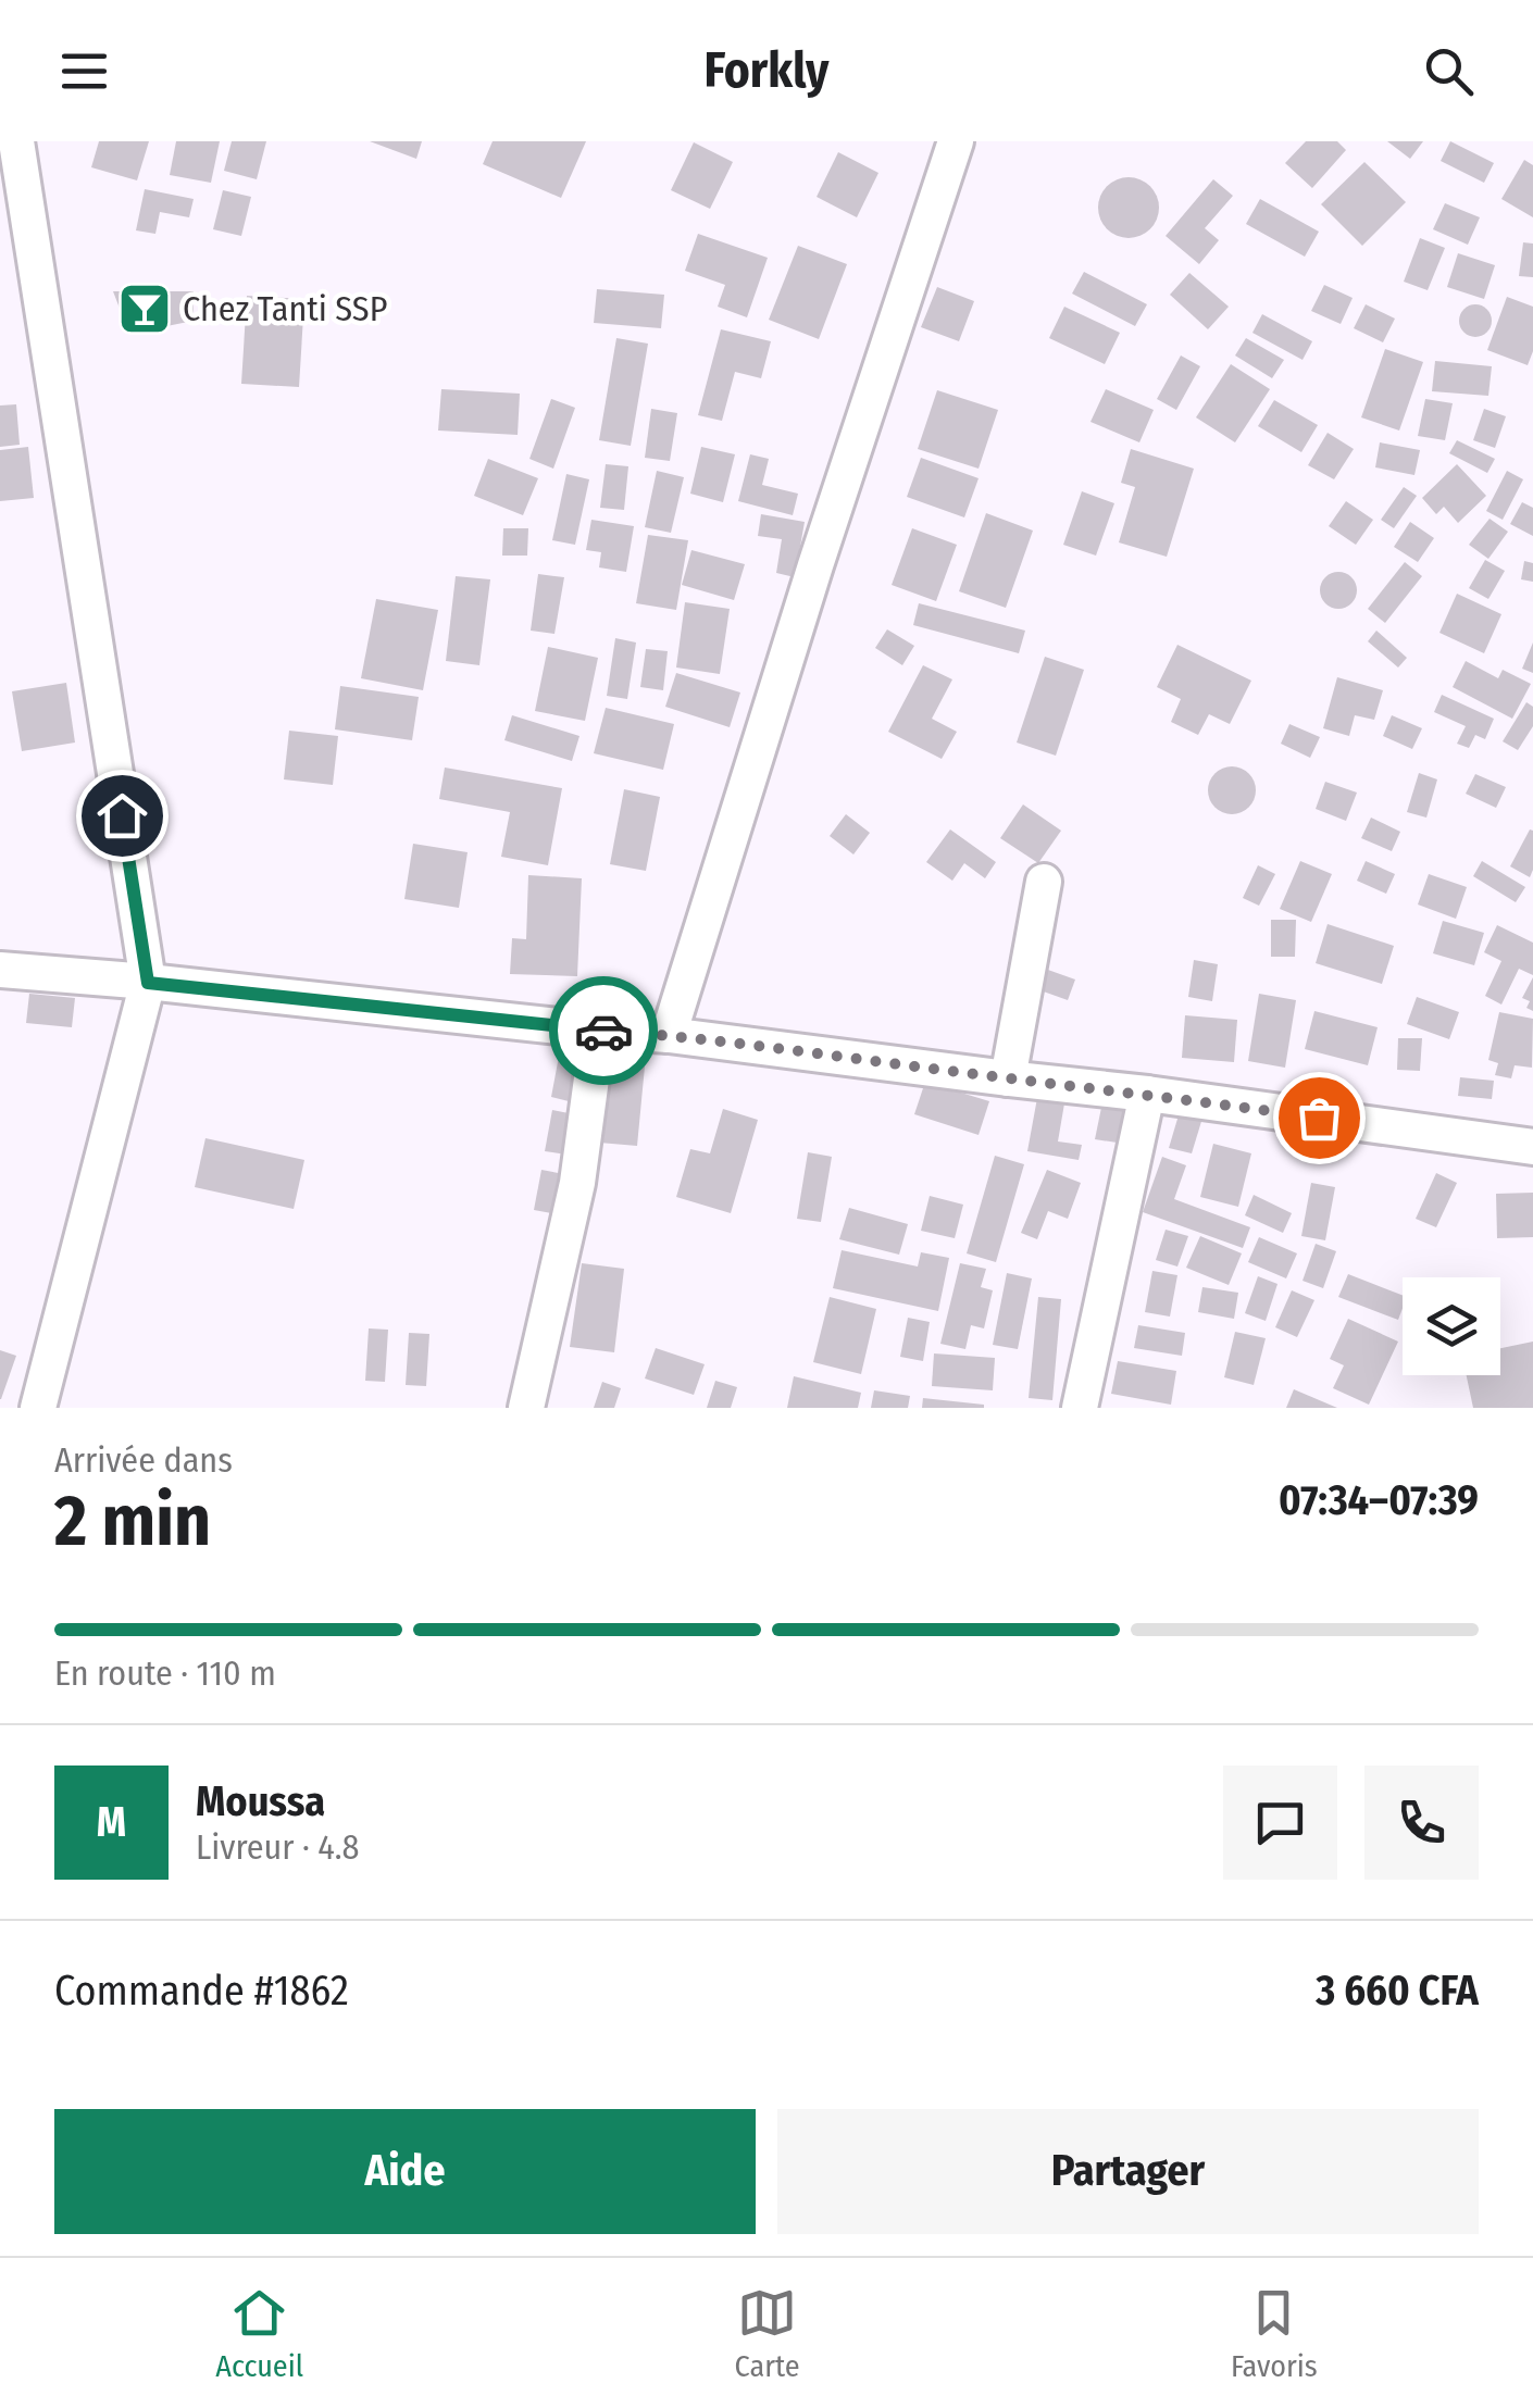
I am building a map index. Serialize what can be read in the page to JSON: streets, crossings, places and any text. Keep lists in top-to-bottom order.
{
  "places": {
    "bar": ["Chez Tanti SSP"]
  },
  "page": {
    "header": "Forkly",
    "heading": ["2 min", "Arrivée dans", "07:34–07:39"],
    "panel": [
      "Moussa",
      "Livreur · 4.8",
      "Commande #1862",
      "3 660 CFA"
    ],
    "bar": "En route · 110 m",
    "round": "M",
    "buttons": ["Aide", "Partager"],
    "tabs": ["Accueil", "Carte", "Favoris"]
  }
}
